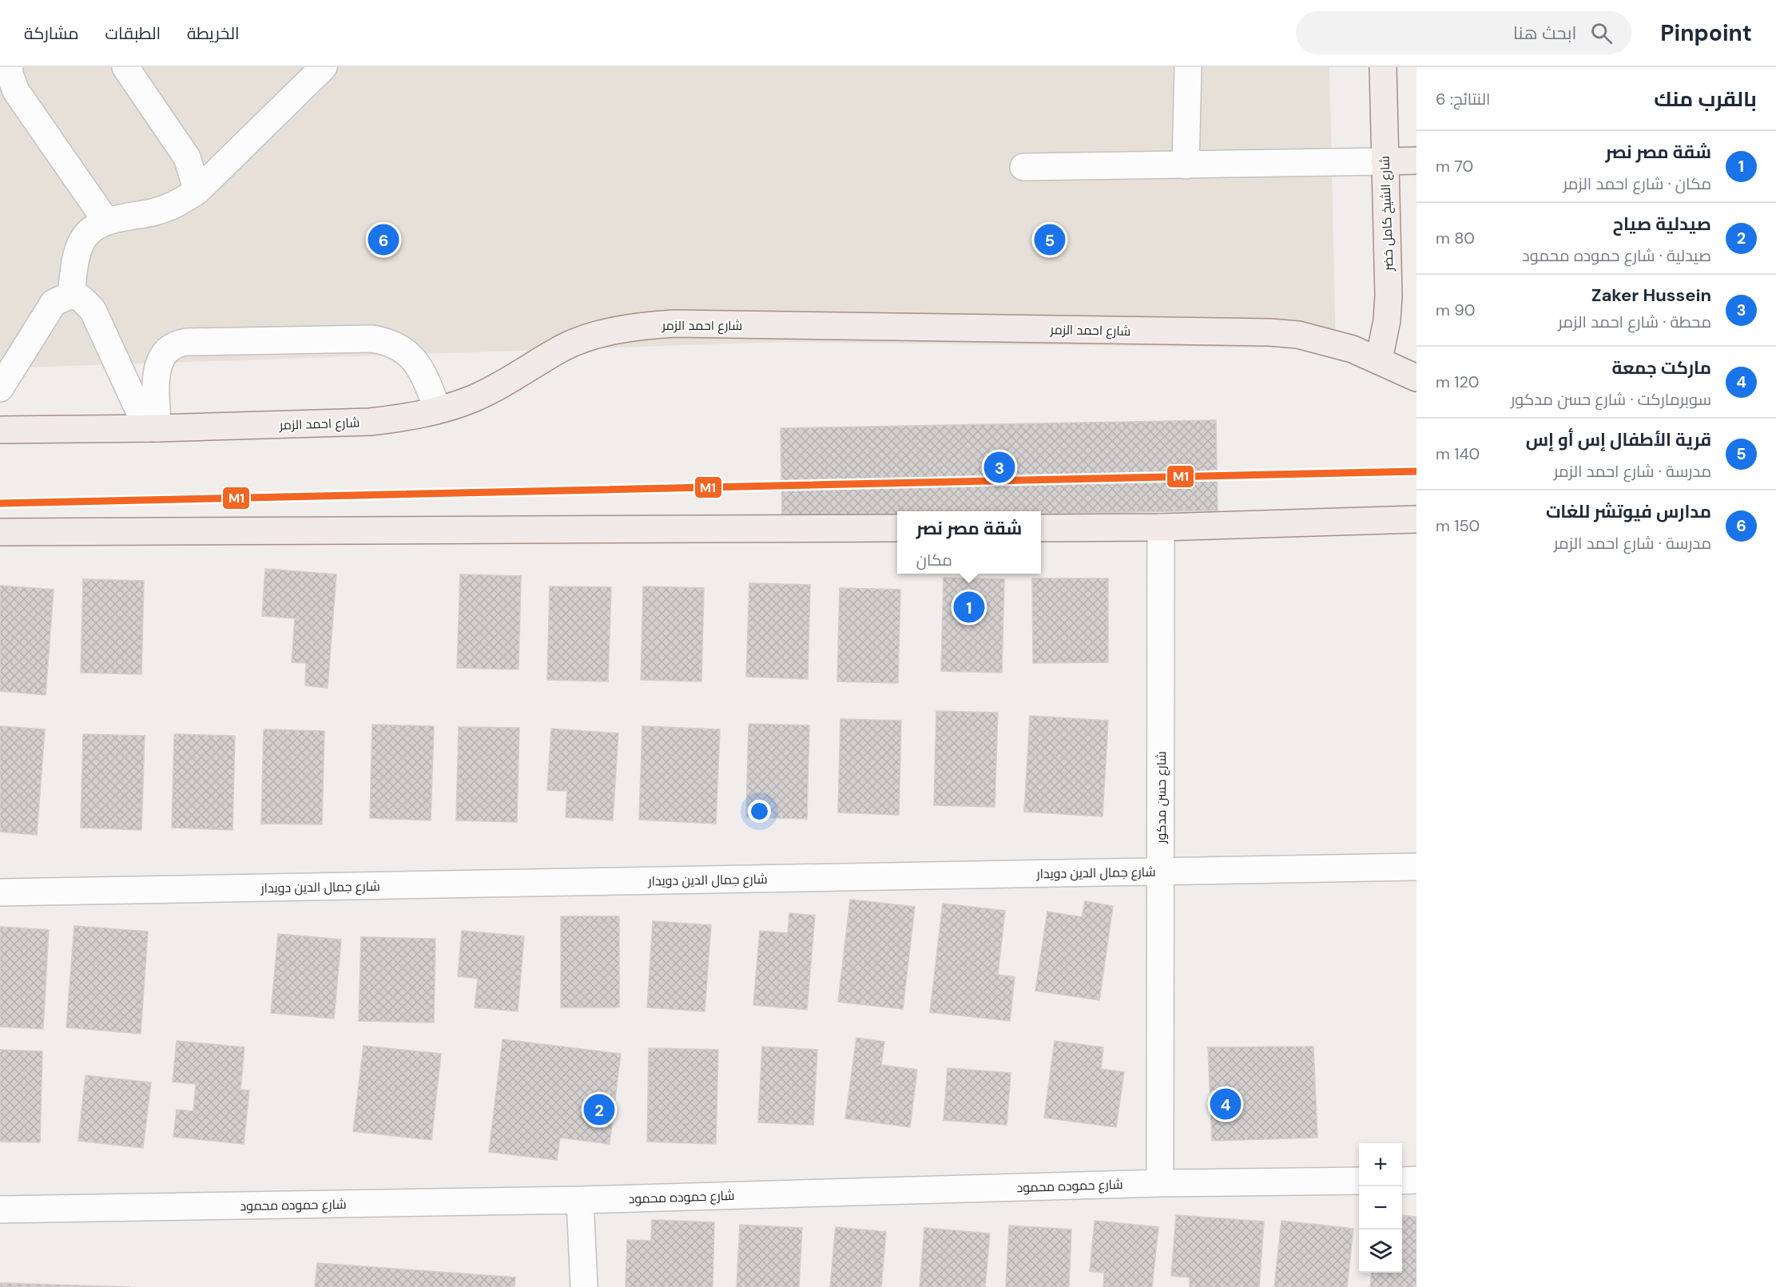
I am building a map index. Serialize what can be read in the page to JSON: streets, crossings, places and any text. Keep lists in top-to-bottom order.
{
  "streets": {
    "main road": ["شارع الشيخ كامل خضر", "شارع احمد الزمر"],
    "street": ["شارع حسن مدكور", "شارع جمال الدين دويدار", "شارع حموده محمود"]
  },
  "crossings": [
    ["شارع الشيخ كامل خضر", "شارع احمد الزمر"],
    ["شارع حسن مدكور", "شارع جمال الدين دويدار"],
    ["شارع حسن مدكور", "شارع حموده محمود"]
  ],
  "lines": ["transit line M1"],
  "page": {
    "header": "Pinpoint",
    "search": "ابحث هنا",
    "nav": ["الخريطة", "الطبقات", "مشاركة"],
    "heading": ["بالقرب منك", "النتائج: 6"],
    "list": [
      {
        "mark": "1",
        "name": "شقة مصر نصر",
        "note": "مكان · شارع احمد الزمر",
        "value": "70 m"
      },
      {
        "mark": "2",
        "name": "صيدلية صياح",
        "note": "صيدلية · شارع حموده محمود",
        "value": "80 m"
      },
      {
        "mark": "3",
        "name": "Zaker Hussein",
        "note": "محطة · شارع احمد الزمر",
        "value": "90 m"
      },
      {
        "mark": "4",
        "name": "ماركت جمعة",
        "note": "سوبرماركت · شارع حسن مدكور",
        "value": "120 m"
      },
      {
        "mark": "5",
        "name": "قرية الأطفال إس أو إس",
        "note": "مدرسة · شارع احمد الزمر",
        "value": "140 m"
      },
      {
        "mark": "6",
        "name": "مدارس فيوتشر للغات",
        "note": "مدرسة · شارع احمد الزمر",
        "value": "150 m"
      }
    ],
    "pins": [
      "5",
      "6",
      "3",
      "1",
      "4",
      "2"
    ],
    "popup": ["شقة مصر نصر", "مكان"],
    "map_buttons": ["+", "−"]
  }
}
